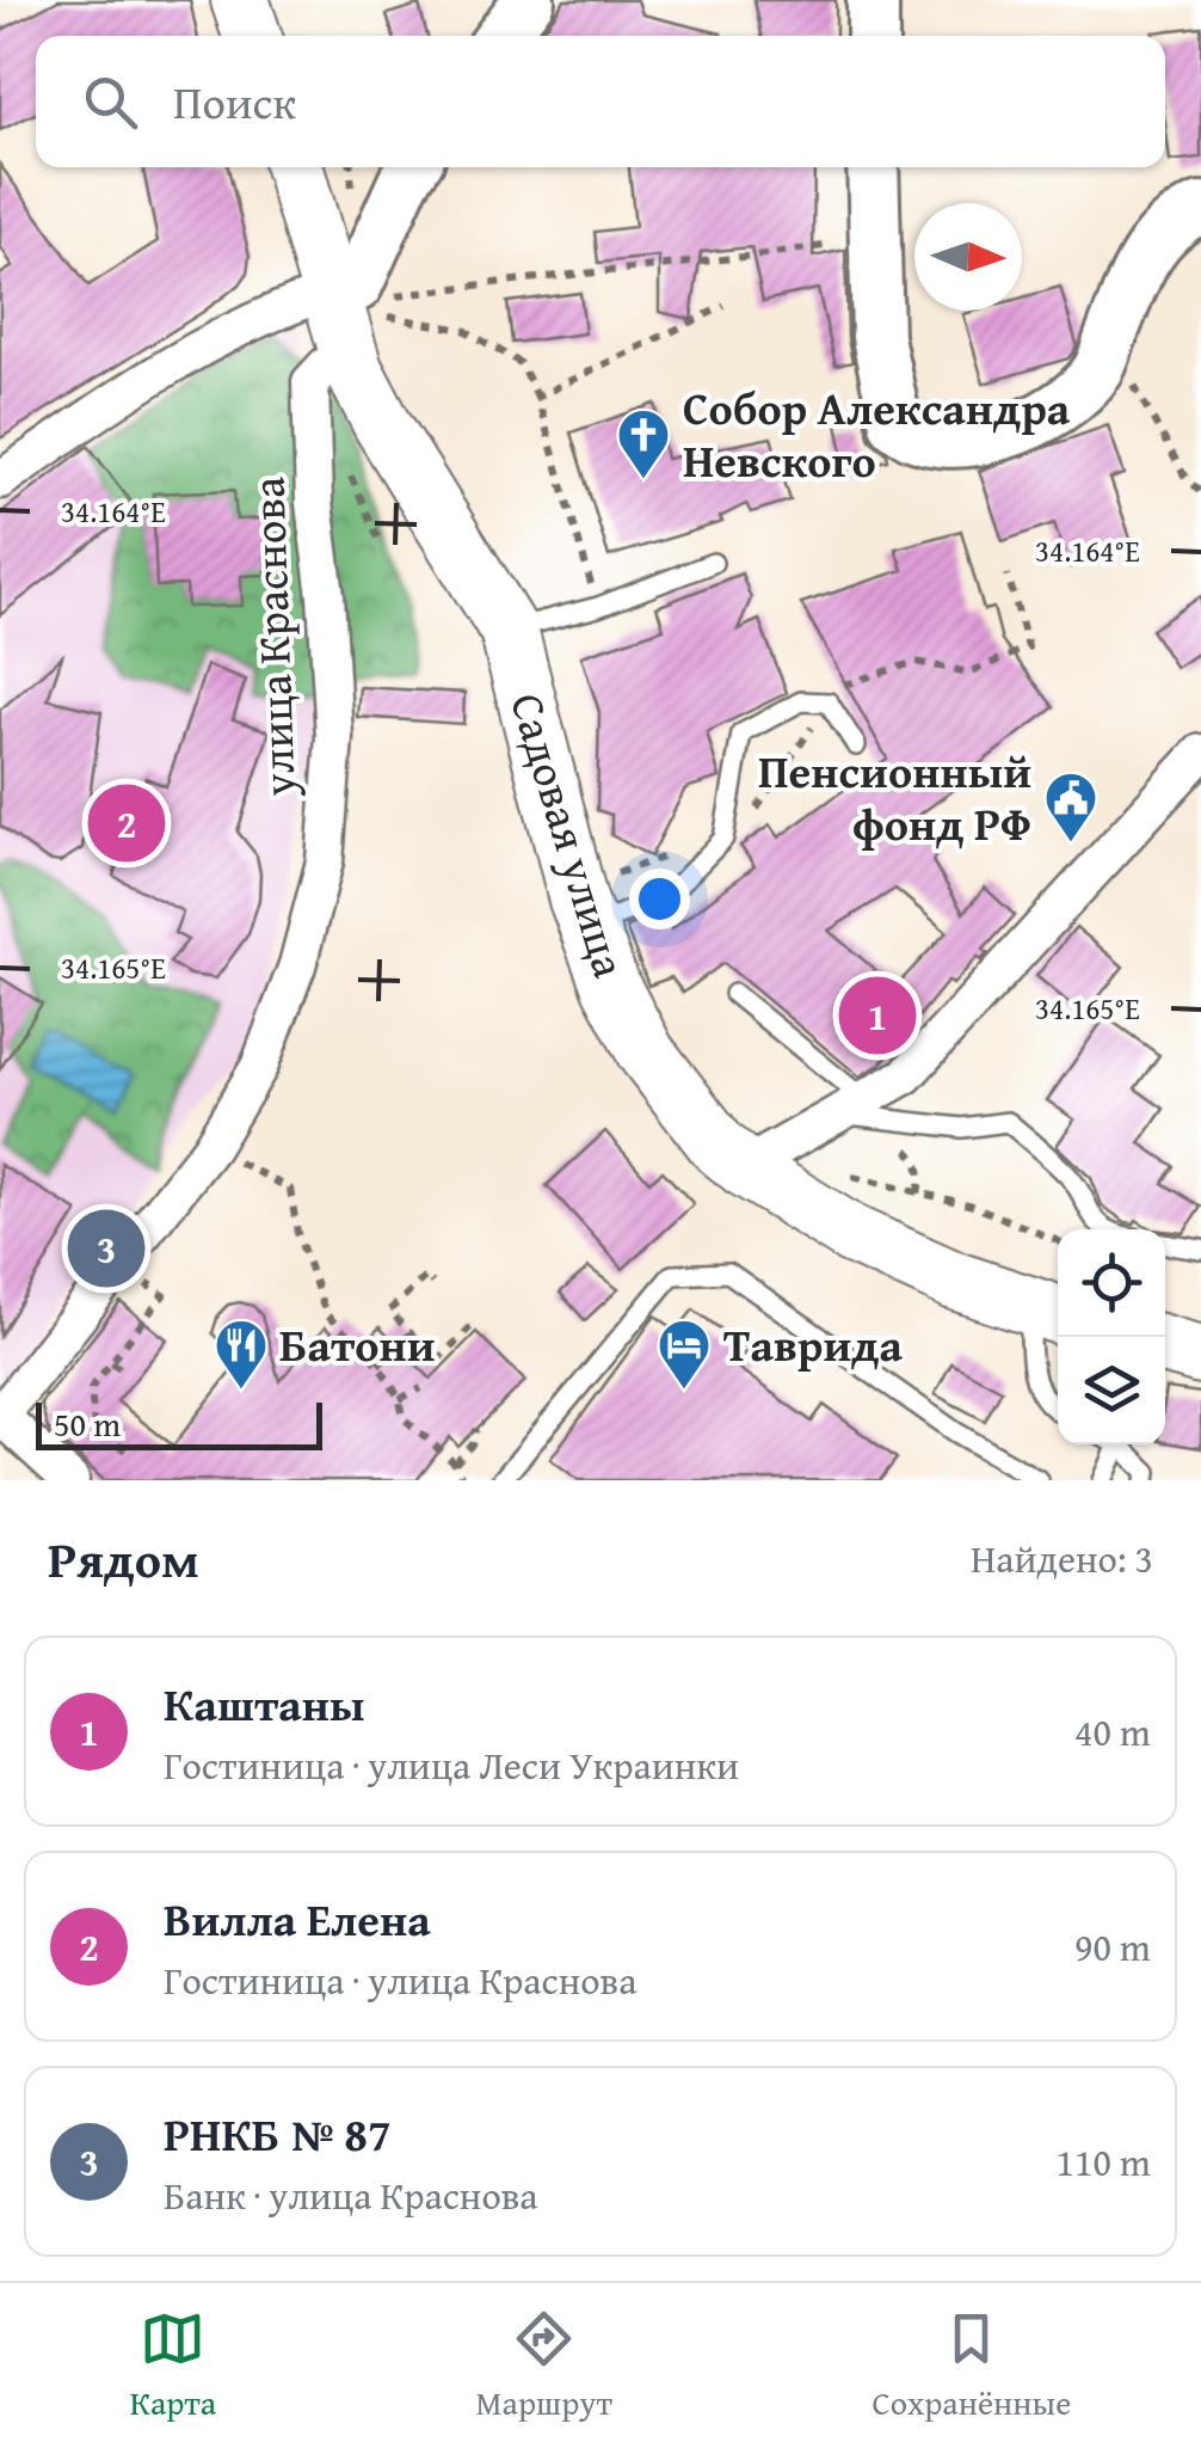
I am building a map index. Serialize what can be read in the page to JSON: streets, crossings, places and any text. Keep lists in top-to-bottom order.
{
  "streets": {
    "main road": ["Садовая улица"],
    "street": ["улица Краснова"]
  },
  "crossings": [
    ["улица Краснова", "Садовая улица"]
  ],
  "places": {
    "church": ["Собор Александра Невского"],
    "public building": ["Пенсионный фонд РФ"],
    "restaurant": ["Батони"],
    "hotel": ["Таврида"]
  },
  "scale_bar": "50 m",
  "north": "right",
  "page": {
    "search": "Поиск",
    "pins": ["2", "1", "3"],
    "scale": "50 m",
    "heading": ["Рядом", "Найдено: 3"],
    "list": [
      {
        "mark": "1",
        "name": "Каштаны",
        "note": "Гостиница · улица Леси Украинки",
        "value": "40 m"
      },
      {
        "mark": "2",
        "name": "Вилла Елена",
        "note": "Гостиница · улица Краснова",
        "value": "90 m"
      },
      {
        "mark": "3",
        "name": "РНКБ № 87",
        "note": "Банк · улица Краснова",
        "value": "110 m"
      }
    ],
    "nav": ["Карта", "Маршрут", "Сохранённые"]
  },
  "coordinates": ["34.164°E", "34.165°E"]
}
